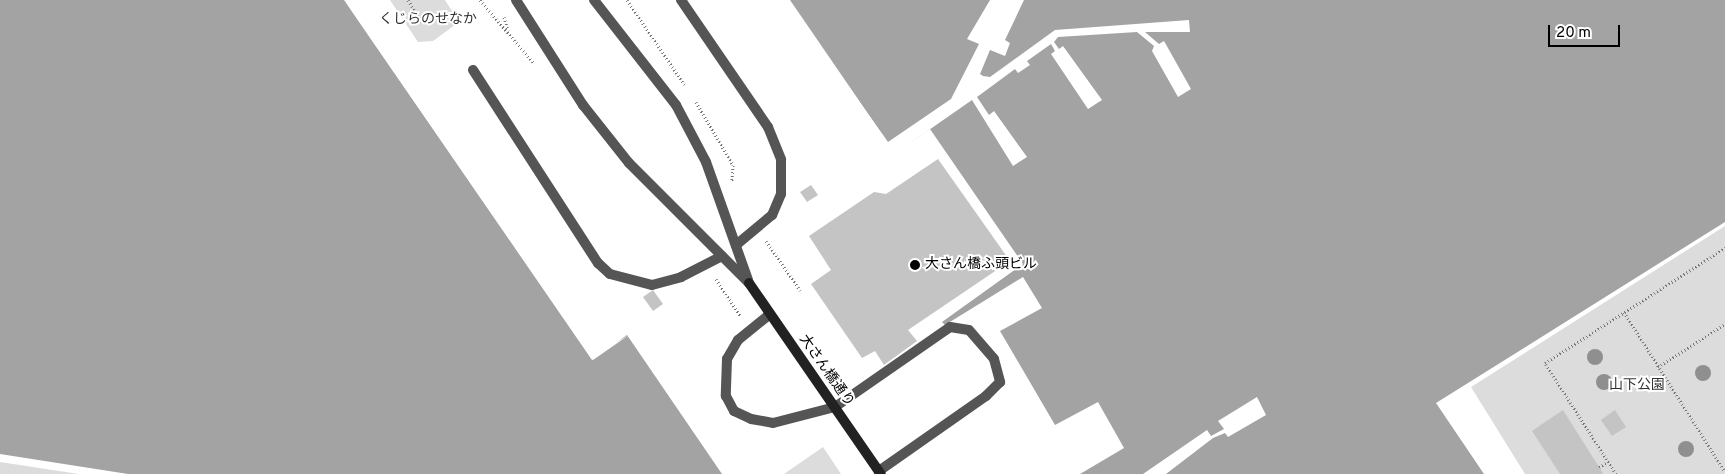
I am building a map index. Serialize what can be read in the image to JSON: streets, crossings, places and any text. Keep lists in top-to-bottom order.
{
  "streets": {
    "street": ["大さん橋通り"]
  },
  "parks": ["くじらのせなか", "山下公園"],
  "places": ["大さん橋ふ頭ビル"],
  "scale_bar": "20 m"
}
